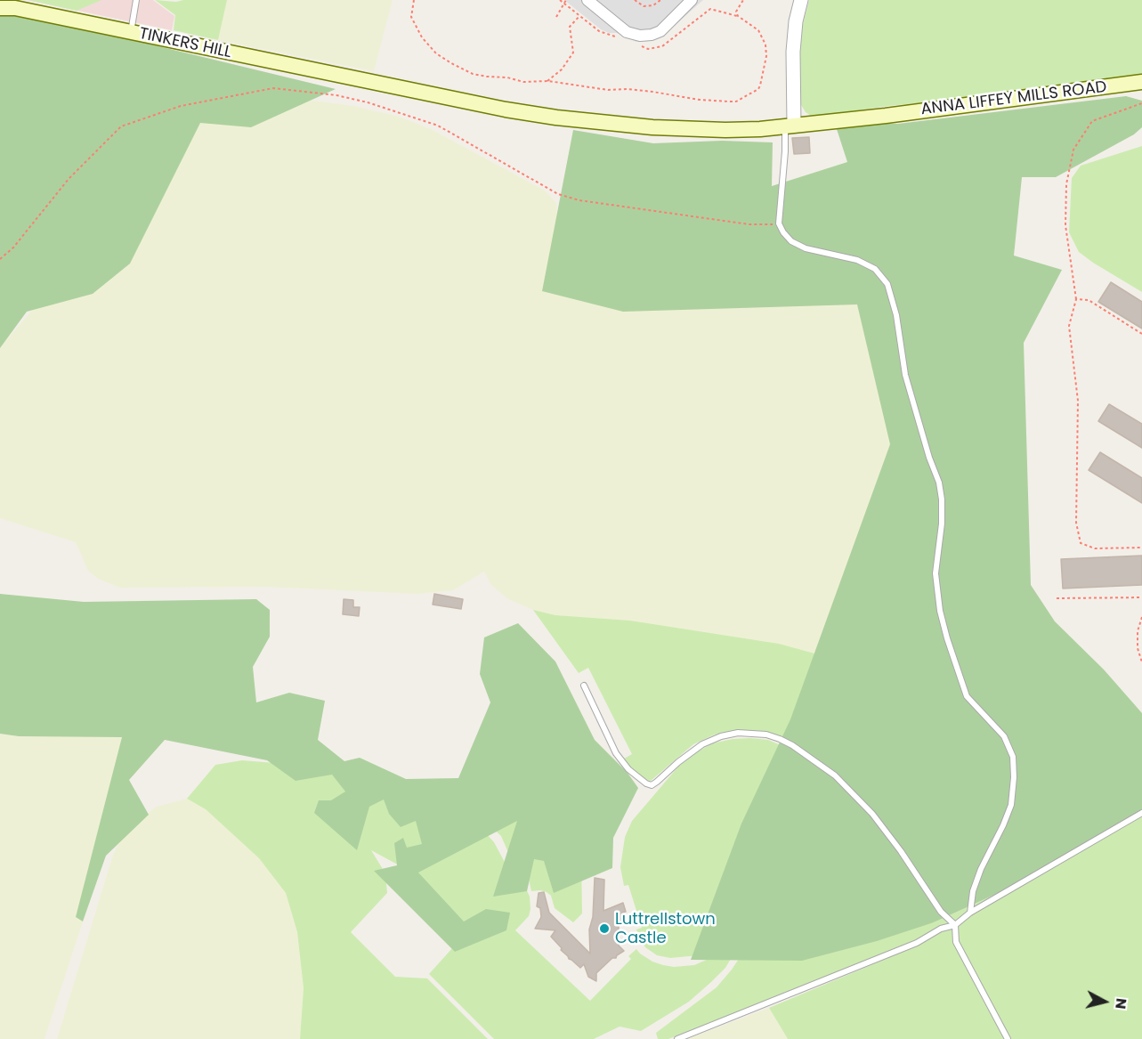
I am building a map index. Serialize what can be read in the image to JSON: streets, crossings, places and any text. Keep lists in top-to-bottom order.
{
  "streets": {
    "main road": ["TINKERS HILL", "ANNA LIFFEY MILLS ROAD"]
  },
  "crossings": [
    ["TINKERS HILL", "ANNA LIFFEY MILLS ROAD"]
  ],
  "places": ["Luttrellstown Castle"],
  "north": "right"
}
